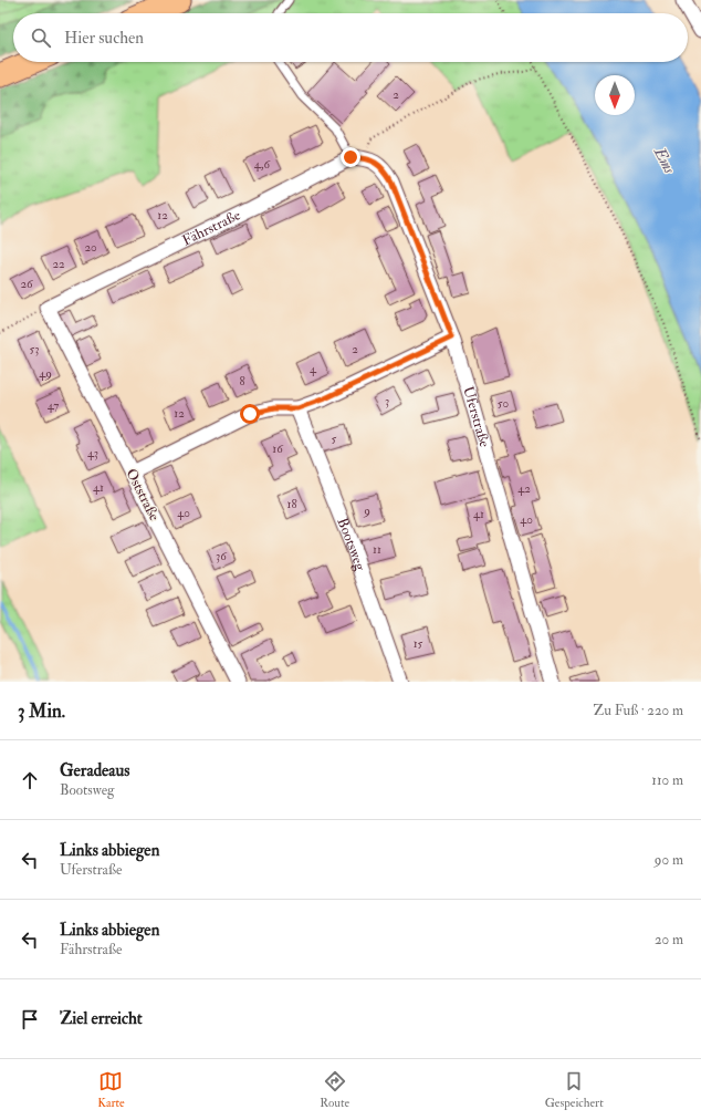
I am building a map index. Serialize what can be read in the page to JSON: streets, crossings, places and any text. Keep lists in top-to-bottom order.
{
  "streets": {
    "street": [
      "Fährstraße",
      "Uferstraße",
      "Oststraße",
      "Bootsweg"
    ]
  },
  "crossings": [
    ["Fährstraße", "Uferstraße"],
    ["Fährstraße", "Oststraße"]
  ],
  "water": ["Ems"],
  "house_numbers": [
    "2",
    "4,6",
    "12",
    "20",
    "22",
    "26",
    "53",
    "2",
    "4",
    "49",
    "8",
    "3",
    "50",
    "47",
    "12",
    "5",
    "16",
    "43",
    "41",
    "42",
    "18",
    "9",
    "40",
    "41",
    "40",
    "11",
    "36",
    "15"
  ],
  "north": "bottom",
  "page": {
    "search": "Hier suchen",
    "heading": ["3 Min.", "Zu Fuß · 220 m"],
    "list": [
      ["Geradeaus", "Bootsweg", "110 m"],
      ["Links abbiegen", "Uferstraße", "90 m"],
      ["Links abbiegen", "Fährstraße", "20 m"],
      "Ziel erreicht"
    ],
    "nav": ["Karte", "Route", "Gespeichert"]
  }
}
